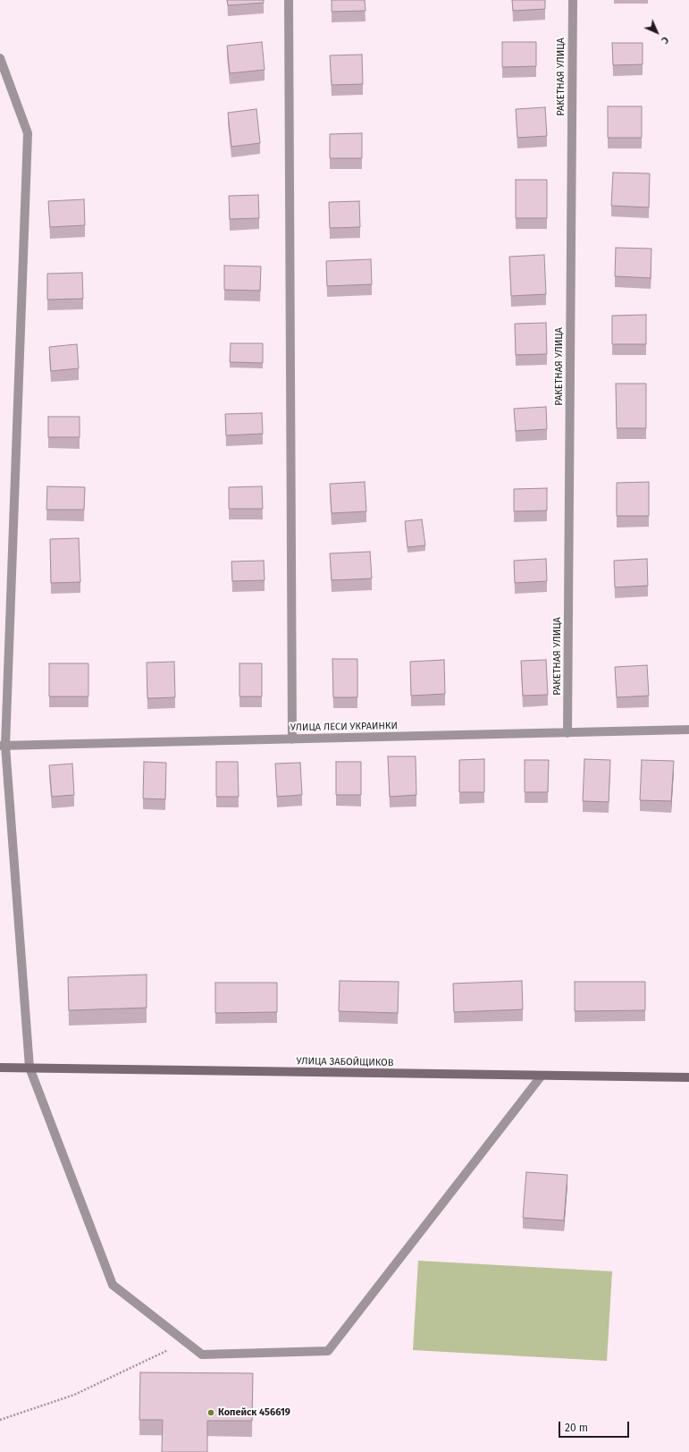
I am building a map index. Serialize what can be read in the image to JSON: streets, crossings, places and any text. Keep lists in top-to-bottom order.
{
  "streets": {
    "main road": ["УЛИЦА ЗАБОЙЩИКОВ"],
    "street": ["РАКЕТНАЯ УЛИЦА", "УЛИЦА ЛЕСИ УКРАИНКИ"]
  },
  "crossings": [
    ["РАКЕТНАЯ УЛИЦА", "УЛИЦА ЛЕСИ УКРАИНКИ"]
  ],
  "places": ["Копейск 456619"],
  "scale_bar": "20 m",
  "north": "bottom right"
}
